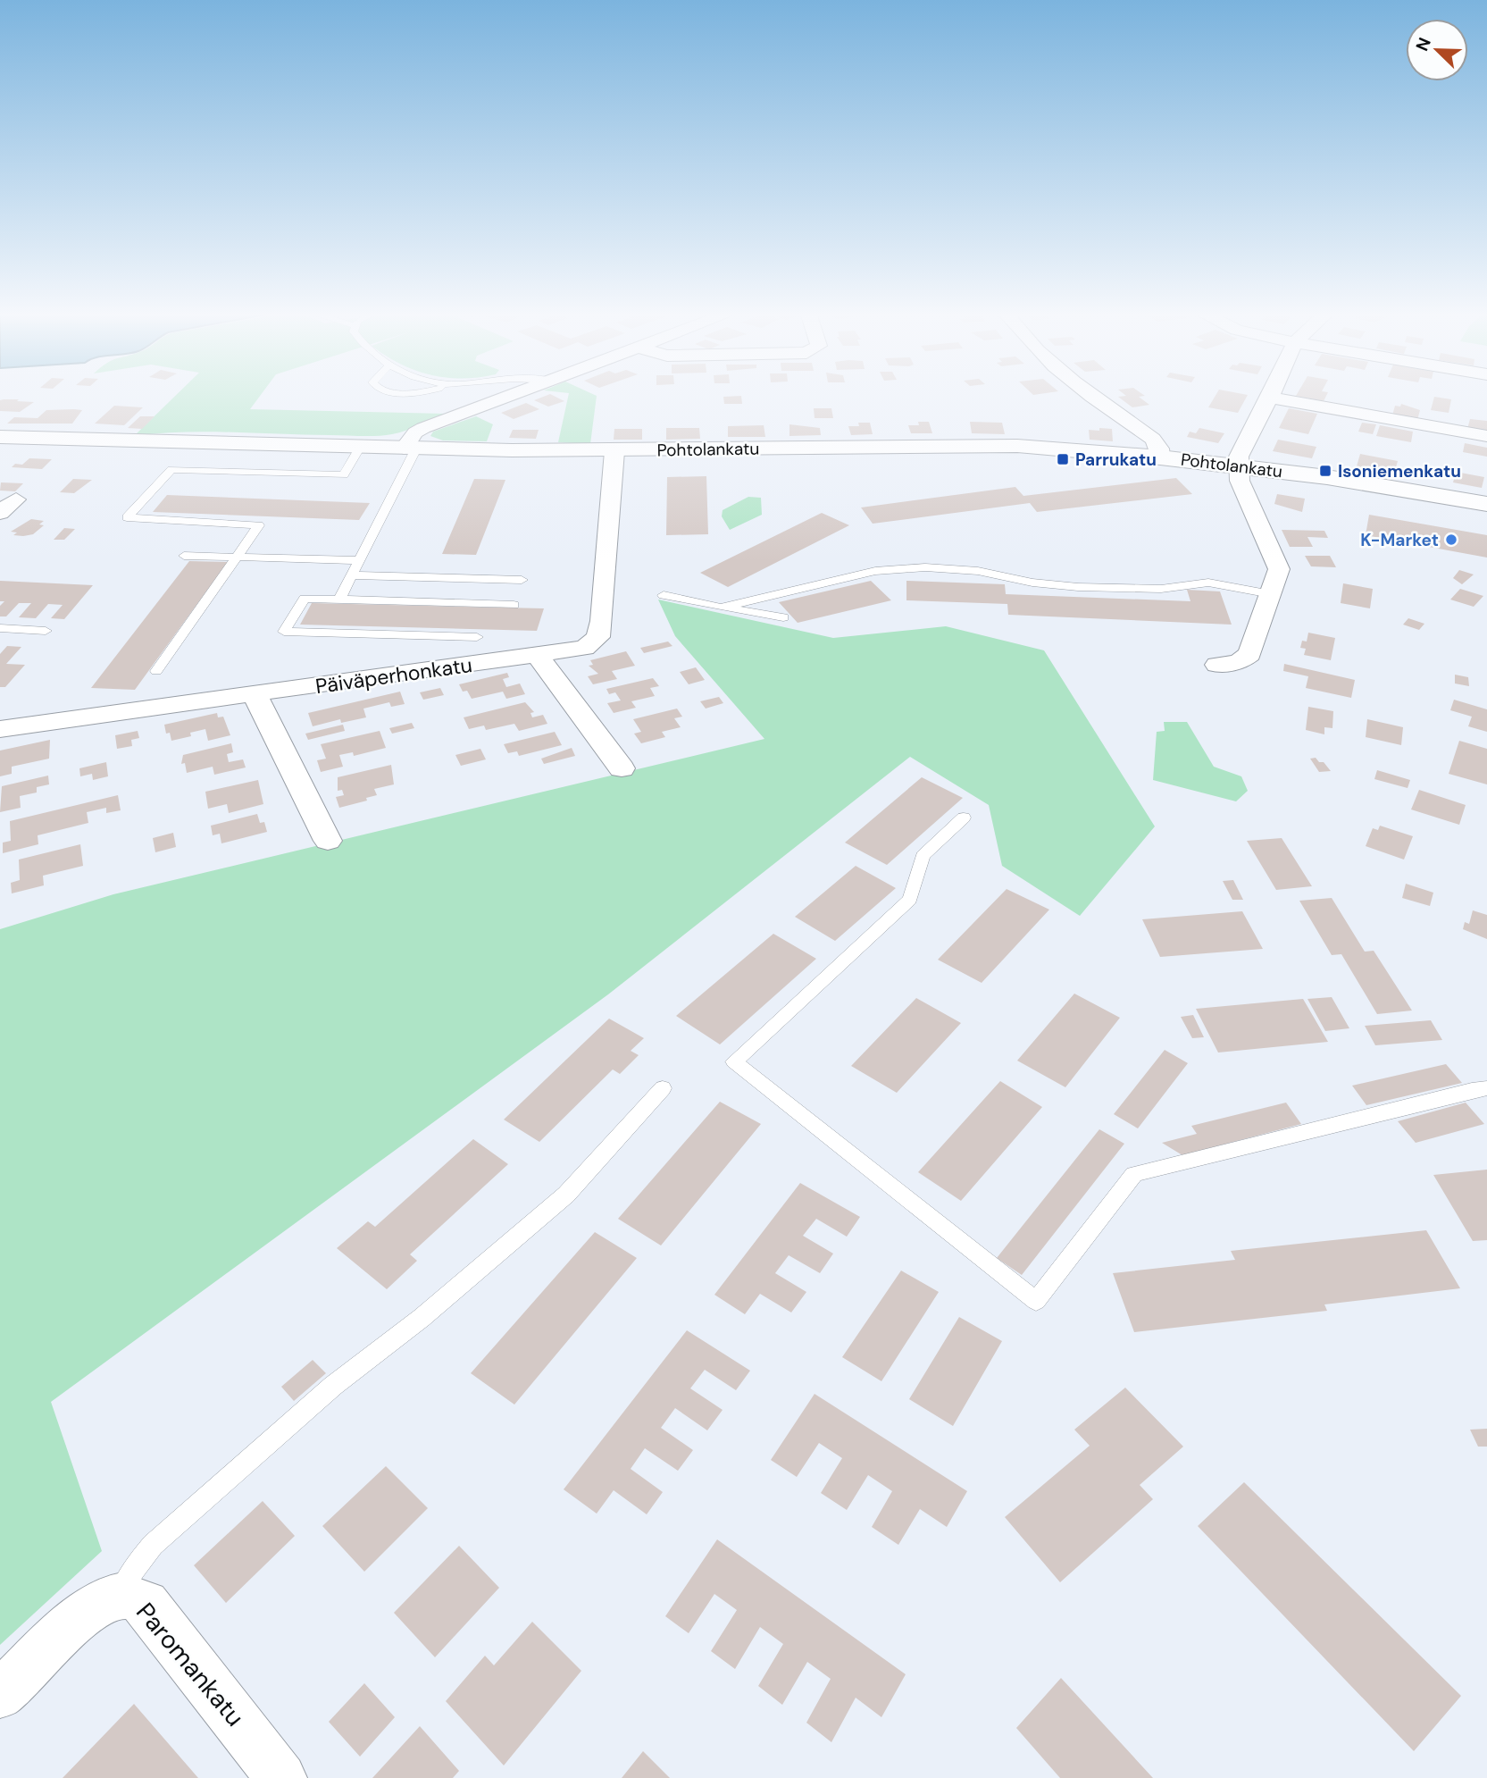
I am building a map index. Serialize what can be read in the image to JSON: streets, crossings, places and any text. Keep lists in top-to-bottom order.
{
  "streets": {
    "main road": ["Pohtolankatu"],
    "street": ["Päiväperhonkatu", "Paromankatu"]
  },
  "crossings": [
    ["Pohtolankatu", "Päiväperhonkatu"]
  ],
  "places": {
    "transit": ["Parrukatu", "Isoniemenkatu"],
    "other": ["K-Market"]
  },
  "north": "top left"
}
